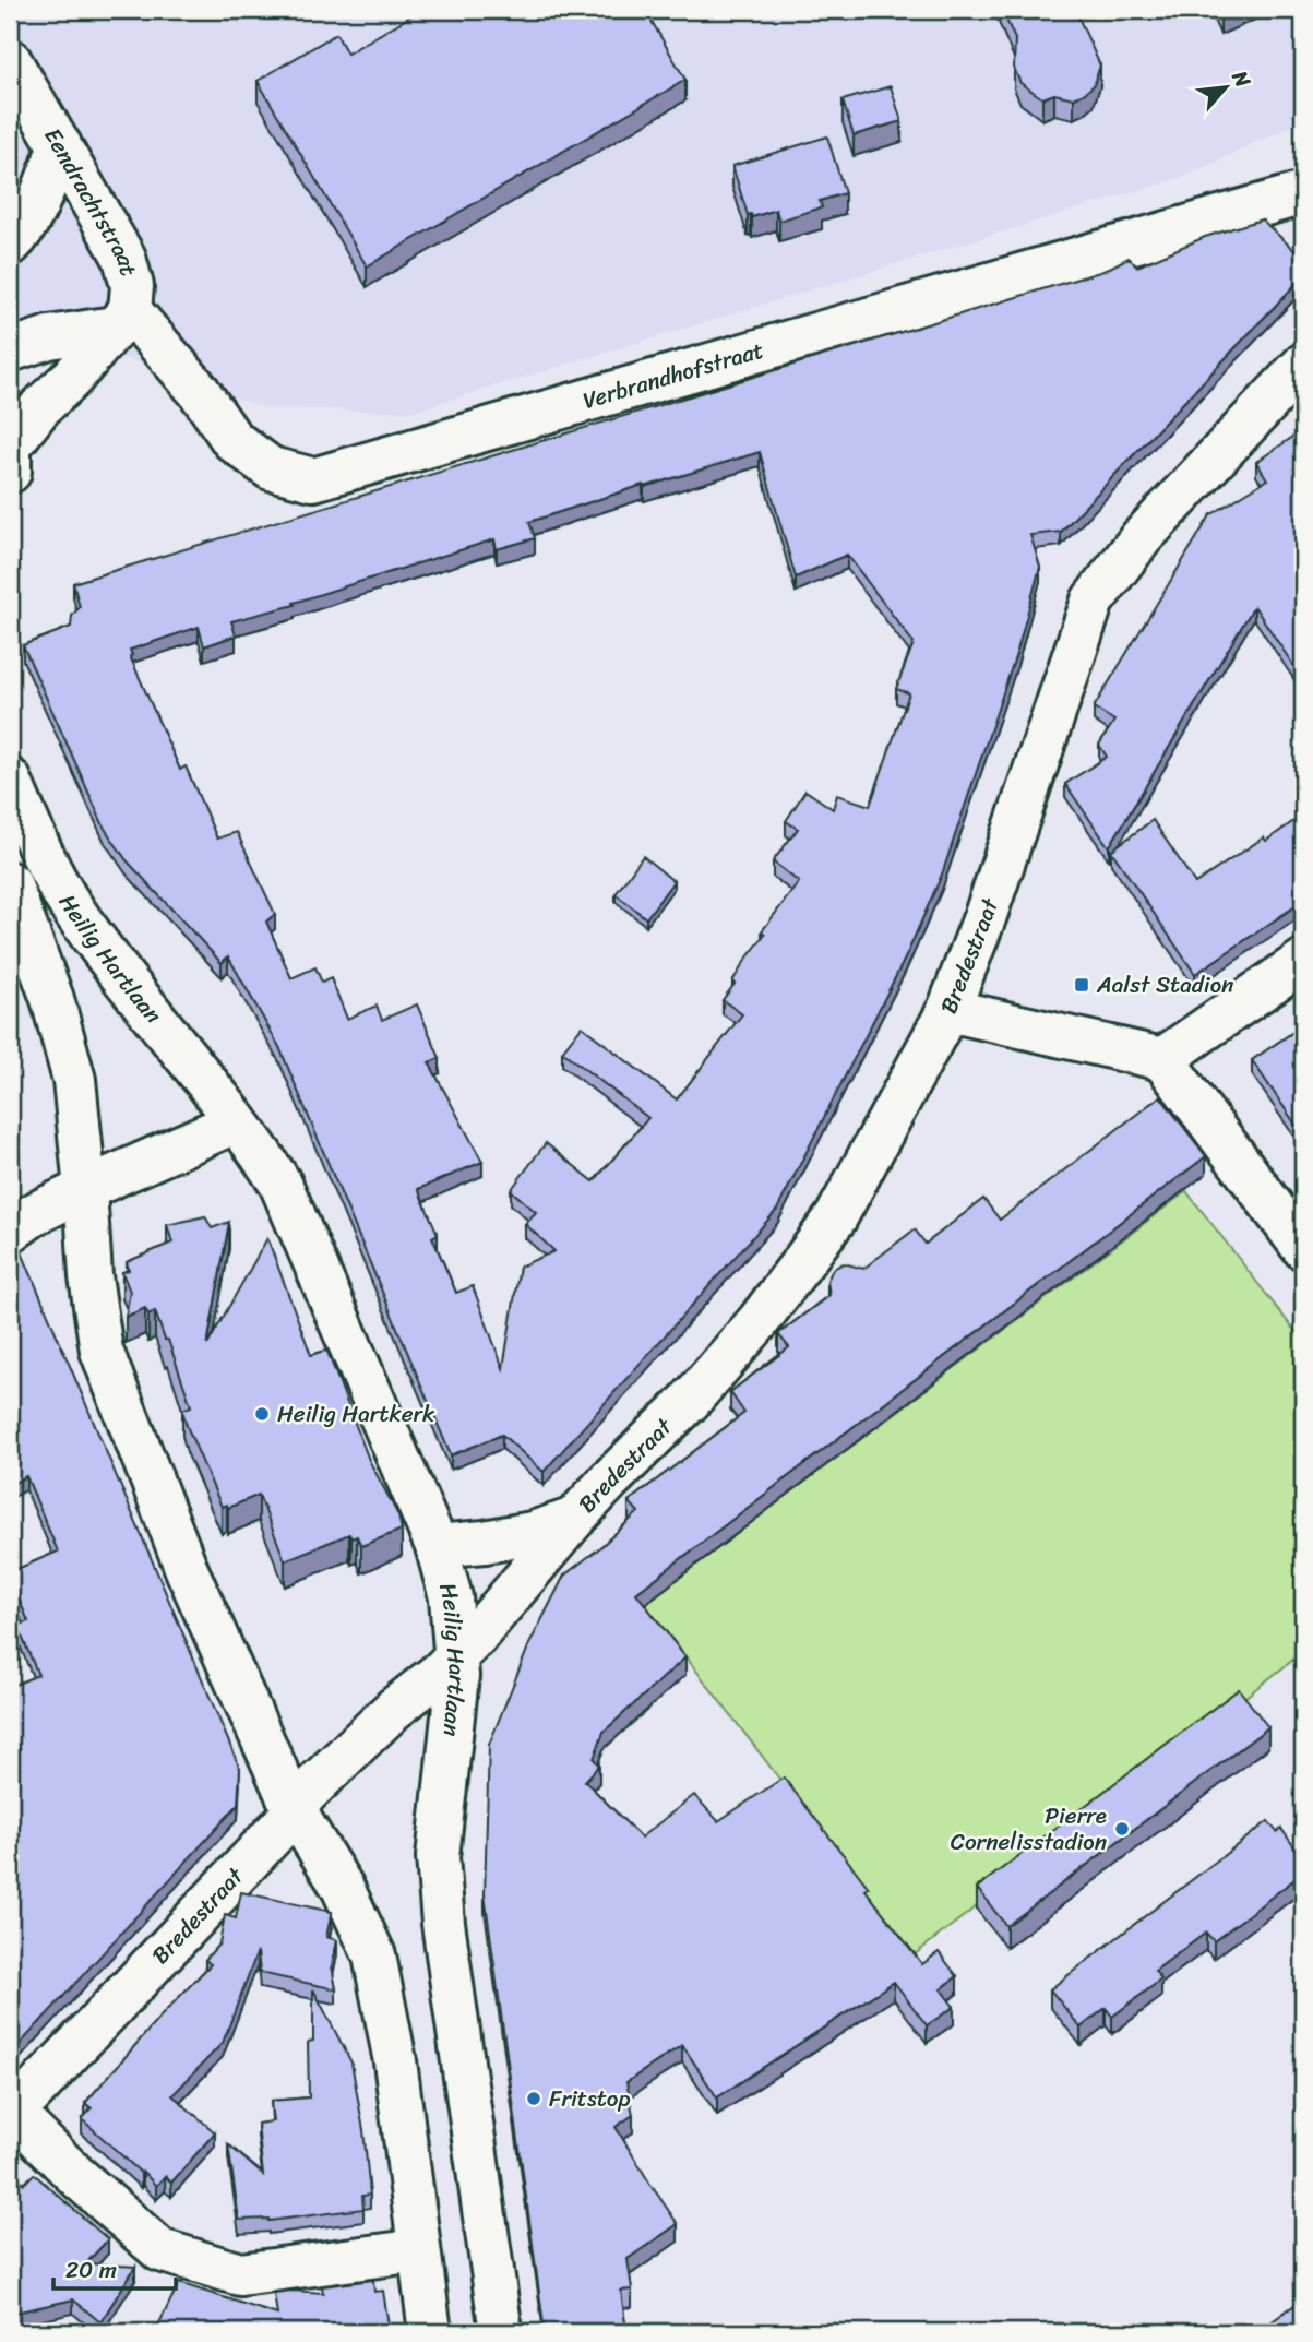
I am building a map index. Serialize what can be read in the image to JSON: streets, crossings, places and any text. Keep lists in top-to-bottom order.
{
  "streets": {
    "street": [
      "Eendrachtstraat",
      "Verbrandhofstraat",
      "Bredestraat",
      "Heilig Hartlaan"
    ]
  },
  "crossings": [
    ["Eendrachtstraat", "Verbrandhofstraat"],
    ["Bredestraat", "Heilig Hartlaan"]
  ],
  "places": {
    "transit": ["Aalst Stadion"],
    "other": ["Heilig Hartkerk", "Pierre Cornelisstadion", "Fritstop"]
  },
  "scale_bar": "20 m",
  "north": "top right"
}
